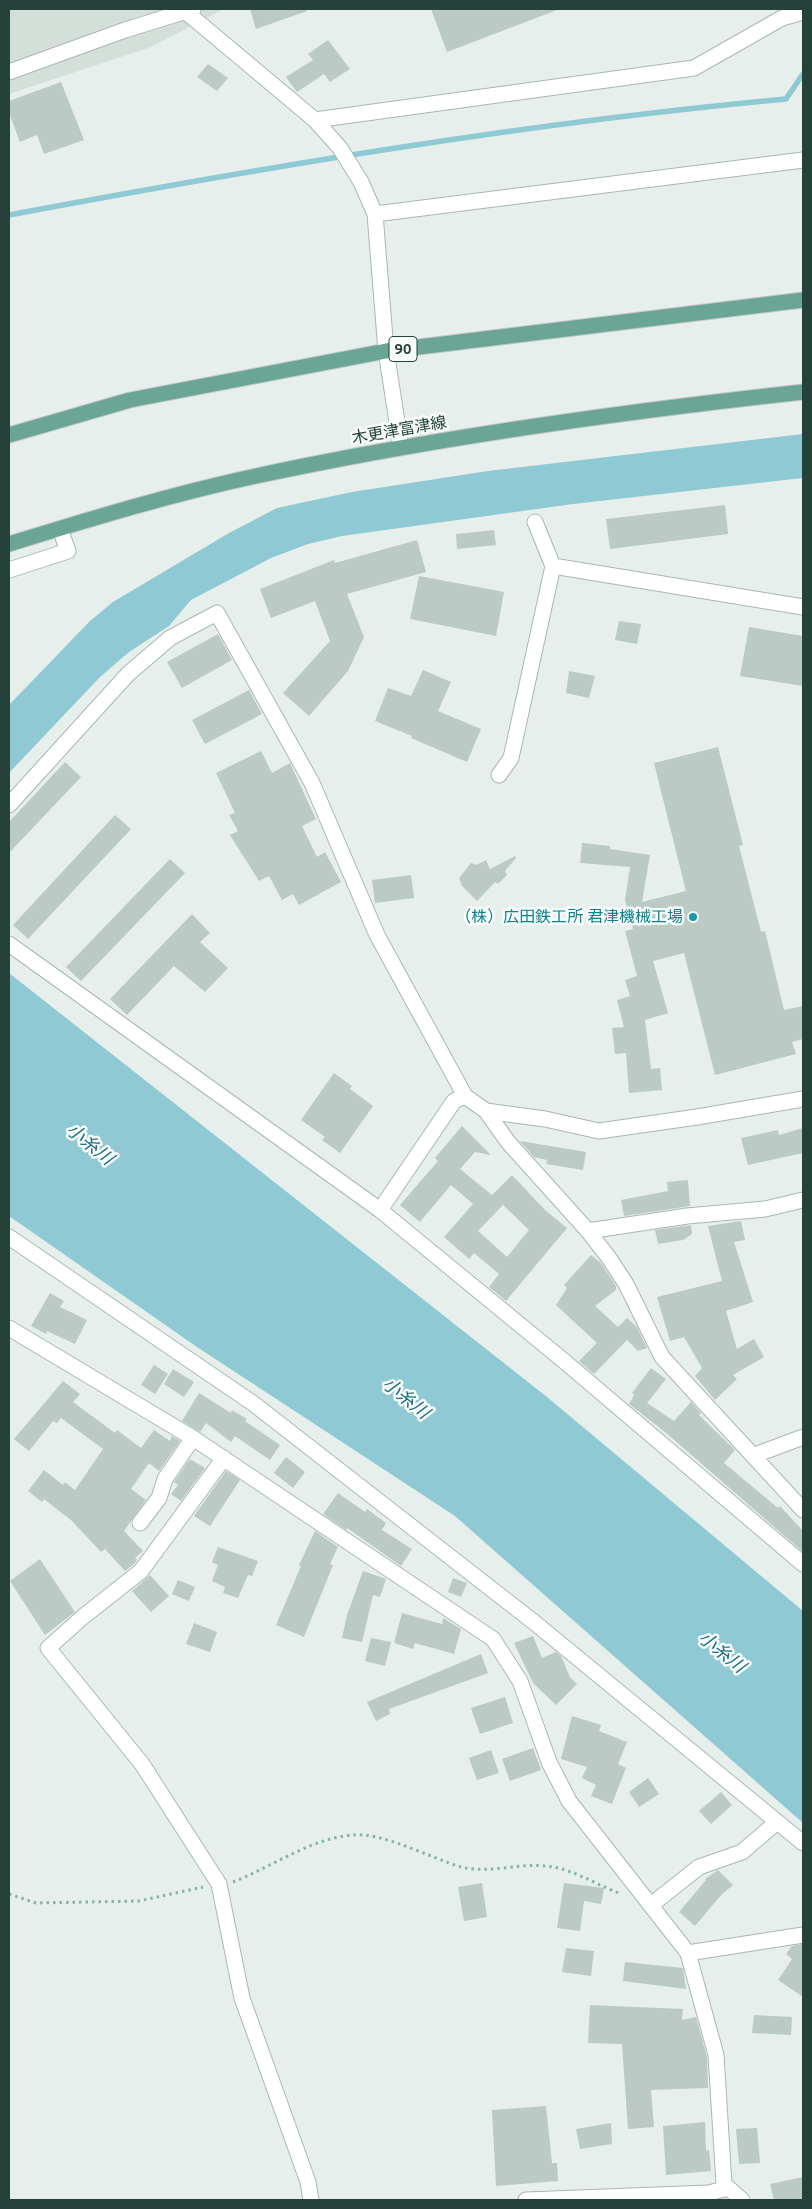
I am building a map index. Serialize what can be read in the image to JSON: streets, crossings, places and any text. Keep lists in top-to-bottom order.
{
  "streets": {
    "main road": ["90", "木更津富津線"]
  },
  "water": ["小糸川"],
  "places": ["（株）広田鉄工所 君津機械工場"]
}
